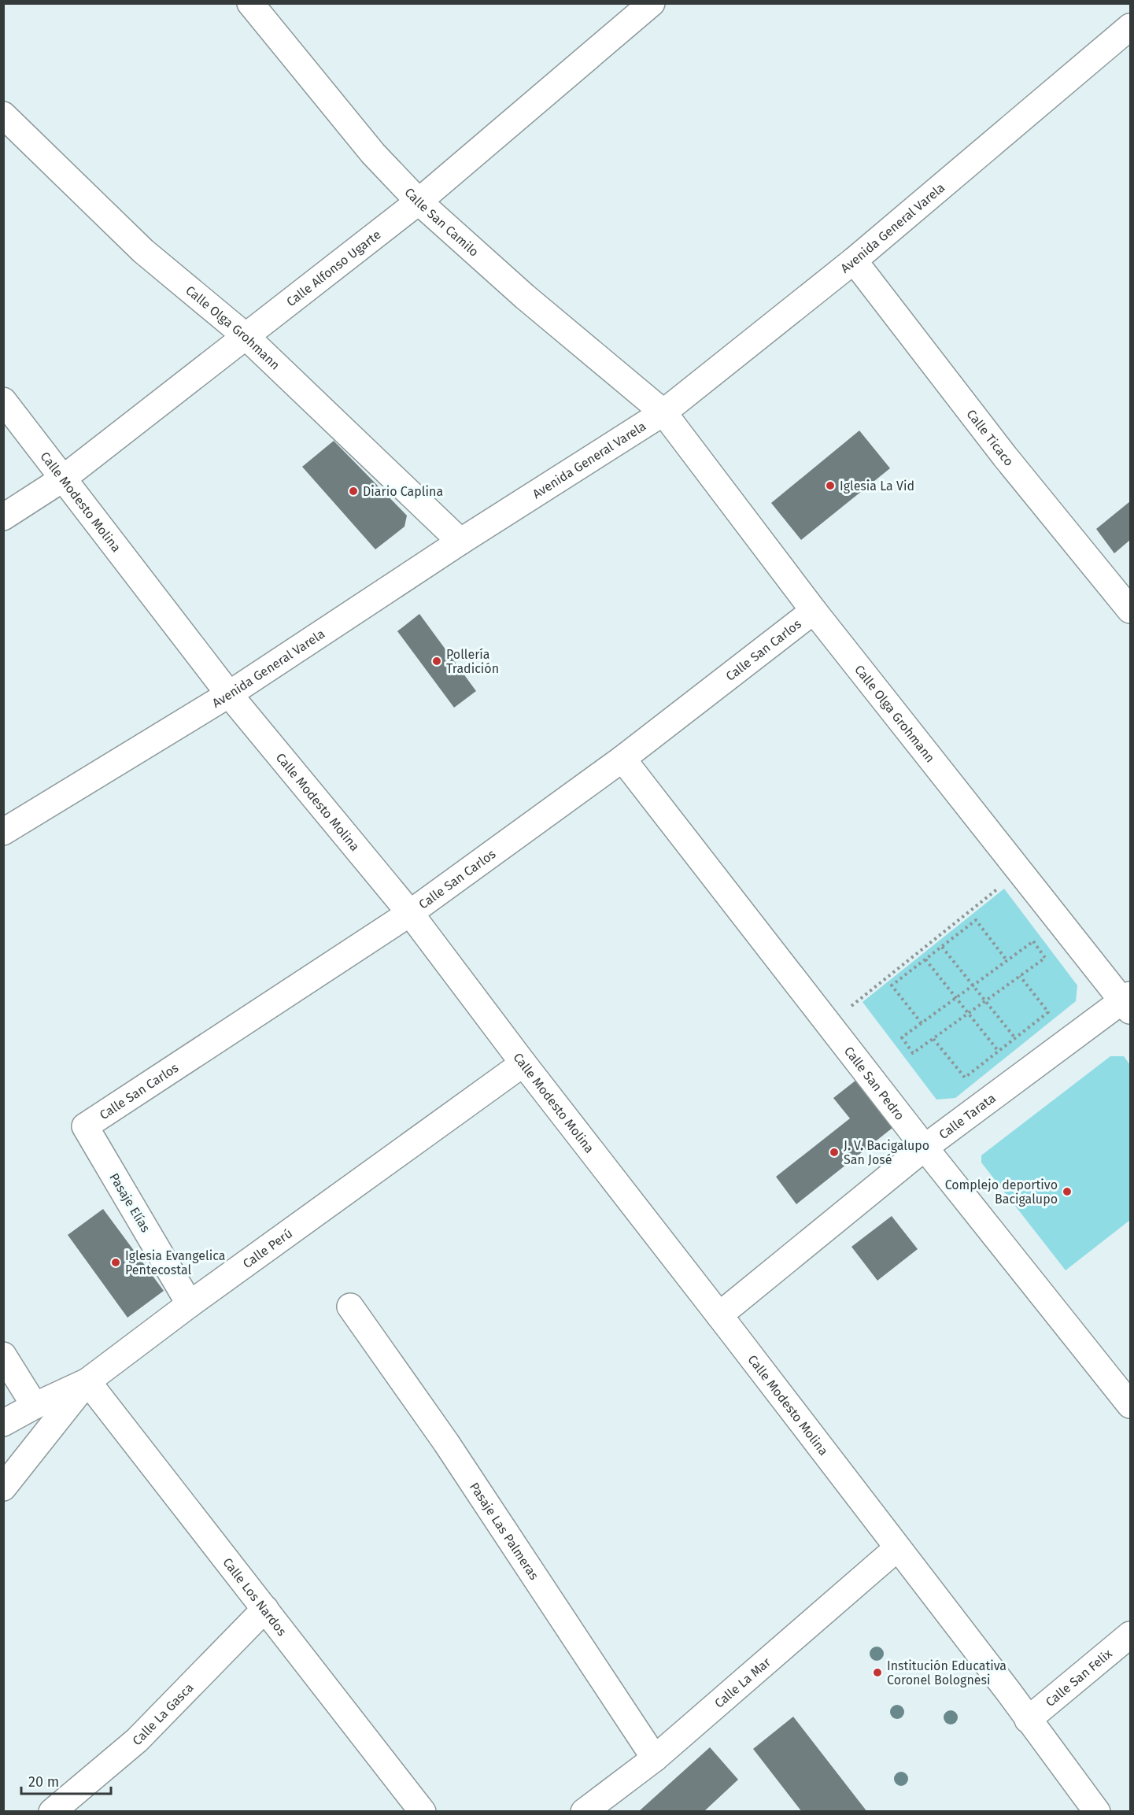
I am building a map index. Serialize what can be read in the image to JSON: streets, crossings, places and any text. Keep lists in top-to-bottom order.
{
  "streets": {
    "street": [
      "Calle San Camilo",
      "Avenida General Varela",
      "Calle Alfonso Ugarte",
      "Calle Olga Grohmann",
      "Calle Ticaco",
      "Calle Modesto Molina",
      "Calle San Carlos",
      "Calle San Pedro",
      "Calle Tarata",
      "Pasaje Elías",
      "Calle Perú",
      "Pasaje Las Palmeras",
      "Calle Los Nardos",
      "Calle San Felix",
      "Calle La Mar",
      "Calle La Gasca"
    ]
  },
  "crossings": [
    ["Calle San Camilo", "Avenida General Varela"],
    ["Calle San Camilo", "Calle Alfonso Ugarte"],
    ["Calle San Camilo", "Calle Olga Grohmann"],
    ["Avenida General Varela", "Calle Olga Grohmann"],
    ["Avenida General Varela", "Calle Ticaco"],
    ["Avenida General Varela", "Calle Modesto Molina"],
    ["Calle Alfonso Ugarte", "Calle Olga Grohmann"],
    ["Calle Alfonso Ugarte", "Calle Modesto Molina"],
    ["Calle Olga Grohmann", "Calle San Carlos"],
    ["Calle Olga Grohmann", "Calle Tarata"],
    ["Calle Modesto Molina", "Calle San Carlos"],
    ["Calle Modesto Molina", "Calle Tarata"],
    ["Calle Modesto Molina", "Calle Perú"],
    ["Calle Modesto Molina", "Calle San Felix"],
    ["Calle Modesto Molina", "Calle La Mar"],
    ["Calle San Carlos", "Calle San Pedro"],
    ["Calle San Carlos", "Pasaje Elías"],
    ["Calle San Pedro", "Calle Tarata"],
    ["Pasaje Elías", "Calle Perú"],
    ["Calle Perú", "Calle Los Nardos"],
    ["Pasaje Las Palmeras", "Calle La Mar"],
    ["Calle Los Nardos", "Calle La Gasca"]
  ],
  "places": [
    "Iglesia La Vid",
    "Diario Caplina",
    "Pollería Tradición",
    "J. V. Bacigalupo San José",
    "Complejo deportivo Bacigalupo",
    "Iglesia Evangelica Pentecostal",
    "Institución Educativa Coronel Bolognesi"
  ],
  "scale_bar": "20 m"
}
